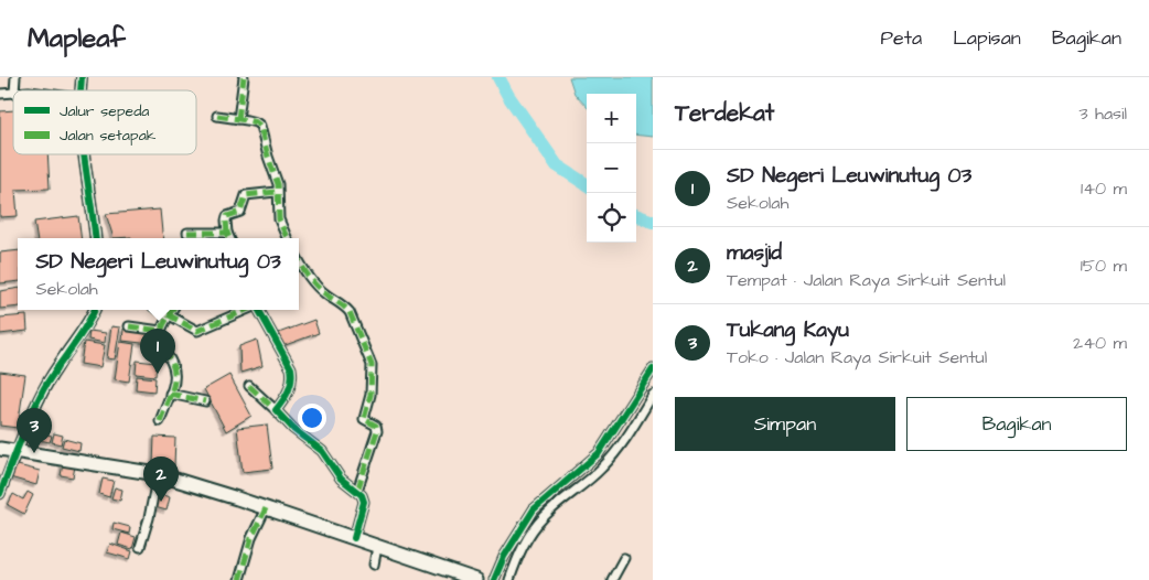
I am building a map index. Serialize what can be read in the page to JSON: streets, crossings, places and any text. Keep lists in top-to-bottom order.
{
  "legend": ["Jalur sepeda", "Jalan setapak"],
  "page": {
    "header": "Mapleaf",
    "nav": ["Peta", "Lapisan", "Bagikan"],
    "heading": ["Terdekat", "3 hasil"],
    "map_buttons": ["+", "−"],
    "list": [
      {
        "mark": "1",
        "name": "SD Negeri Leuwinutug 03",
        "note": "Sekolah",
        "value": "140 m"
      },
      {
        "mark": "2",
        "name": "masjid",
        "note": "Tempat · Jalan Raya Sirkuit Sentul",
        "value": "150 m"
      },
      {
        "mark": "3",
        "name": "Tukang Kayu",
        "note": "Toko · Jalan Raya Sirkuit Sentul",
        "value": "240 m"
      }
    ],
    "popup": ["SD Negeri Leuwinutug 03", "Sekolah"],
    "pins": ["1", "3", "2"],
    "buttons": ["Simpan", "Bagikan"]
  }
}
